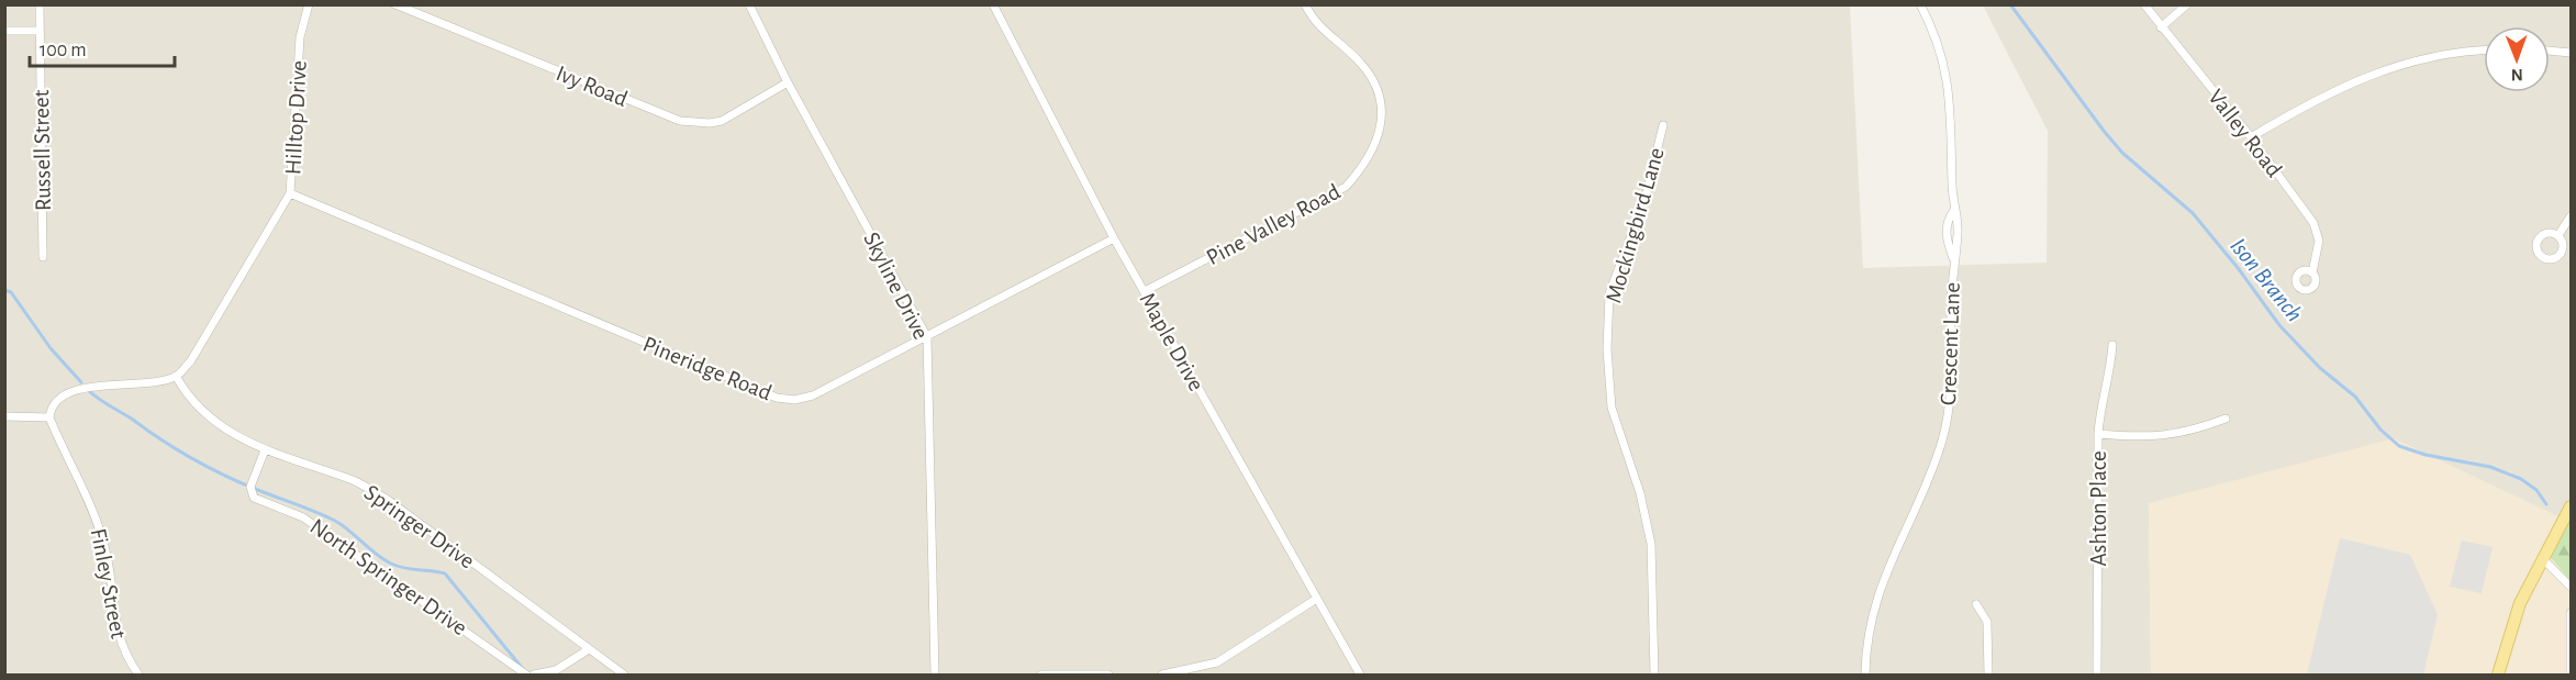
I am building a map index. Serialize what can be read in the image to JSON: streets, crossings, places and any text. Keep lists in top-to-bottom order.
{
  "streets": {
    "street": [
      "Ivy Road",
      "Hilltop Drive",
      "Valley Road",
      "Russell Street",
      "Pine Valley Road",
      "Mockingbird Lane",
      "Skyline Drive",
      "Maple Drive",
      "Crescent Lane",
      "Pineridge Road",
      "Ashton Place",
      "Springer Drive",
      "North Springer Drive",
      "Finley Street"
    ]
  },
  "crossings": [
    ["Ivy Road", "Skyline Drive"],
    ["Hilltop Drive", "Pineridge Road"],
    ["Hilltop Drive", "Springer Drive"],
    ["Pine Valley Road", "Maple Drive"],
    ["Skyline Drive", "Pineridge Road"],
    ["Maple Drive", "Pineridge Road"],
    ["Springer Drive", "North Springer Drive"]
  ],
  "water": ["Ison Branch"],
  "scale_bar": "100 m",
  "north": "bottom"
}
